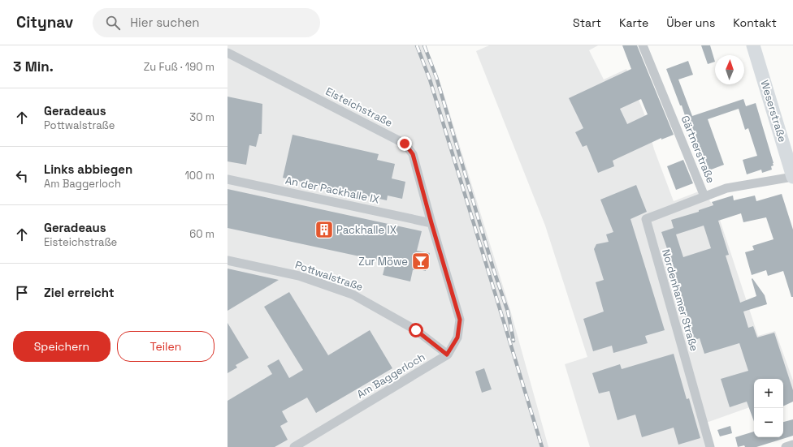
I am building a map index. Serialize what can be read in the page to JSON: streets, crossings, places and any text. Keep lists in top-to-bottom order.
{
  "streets": {
    "main road": ["Weserstraße"],
    "street": [
      "Eisteichstraße",
      "Gärtnerstraße",
      "An der Packhalle IX",
      "Pottwalstraße",
      "Nordenhamer Straße",
      "Am Baggerloch"
    ]
  },
  "crossings": [
    ["Eisteichstraße", "An der Packhalle IX"],
    ["Eisteichstraße", "Am Baggerloch"],
    ["Weserstraße", "Gärtnerstraße"],
    ["Gärtnerstraße", "Nordenhamer Straße"],
    ["An der Packhalle IX", "Am Baggerloch"],
    ["Pottwalstraße", "Am Baggerloch"]
  ],
  "places": {
    "building": ["Packhalle IX"],
    "bar": ["Zur Möwe"]
  },
  "north": "top",
  "page": {
    "header": "Citynav",
    "search": "Hier suchen",
    "nav": [
      "Start",
      "Karte",
      "Über uns",
      "Kontakt"
    ],
    "heading": ["3 Min.", "Zu Fuß · 190 m"],
    "list": [
      ["Geradeaus", "Pottwalstraße", "30 m"],
      ["Links abbiegen", "Am Baggerloch", "100 m"],
      ["Geradeaus", "Eisteichstraße", "60 m"],
      "Ziel erreicht"
    ],
    "buttons": ["Speichern", "Teilen"],
    "map_buttons": ["+", "−"]
  }
}
